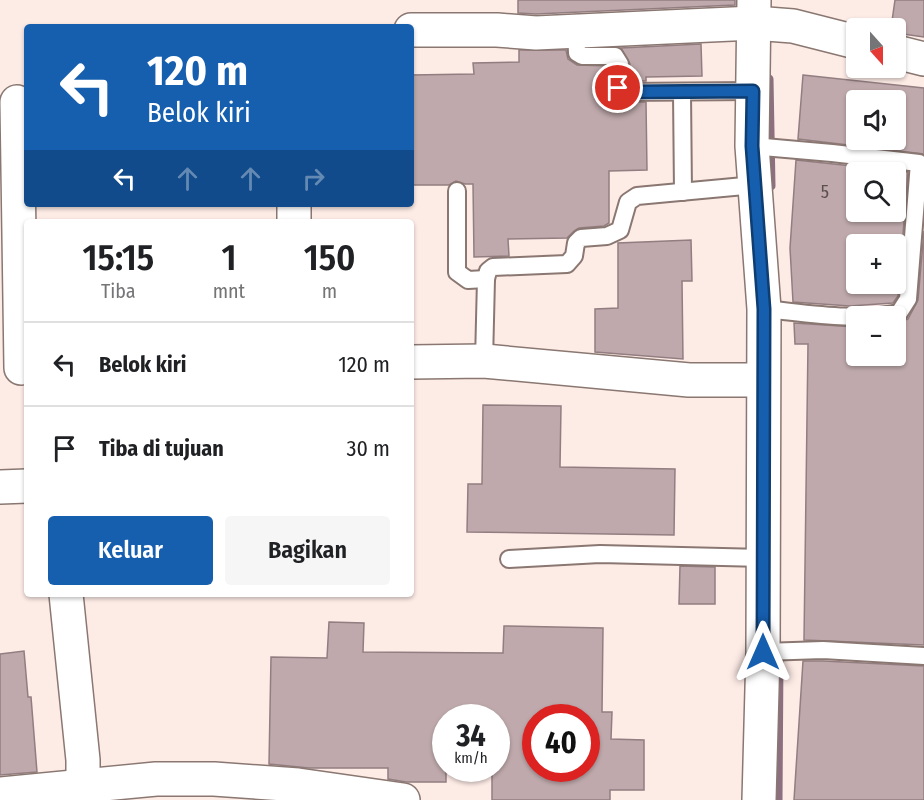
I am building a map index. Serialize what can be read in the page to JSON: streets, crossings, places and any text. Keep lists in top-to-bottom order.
{
  "house_numbers": ["5"],
  "north": "bottom",
  "page": {
    "map_buttons": ["+", "−"],
    "turn": ["120 m", "Belok kiri"],
    "eta": [
      "15:15",
      "Tiba",
      "1",
      "mnt",
      "150",
      "m"
    ],
    "list": [
      {
        "name": "Belok kiri",
        "value": "120 m"
      },
      {
        "name": "Tiba di tujuan",
        "value": "30 m"
      }
    ],
    "buttons": ["Keluar", "Bagikan"],
    "speed": "34 km/h",
    "limit": "40"
  }
}
